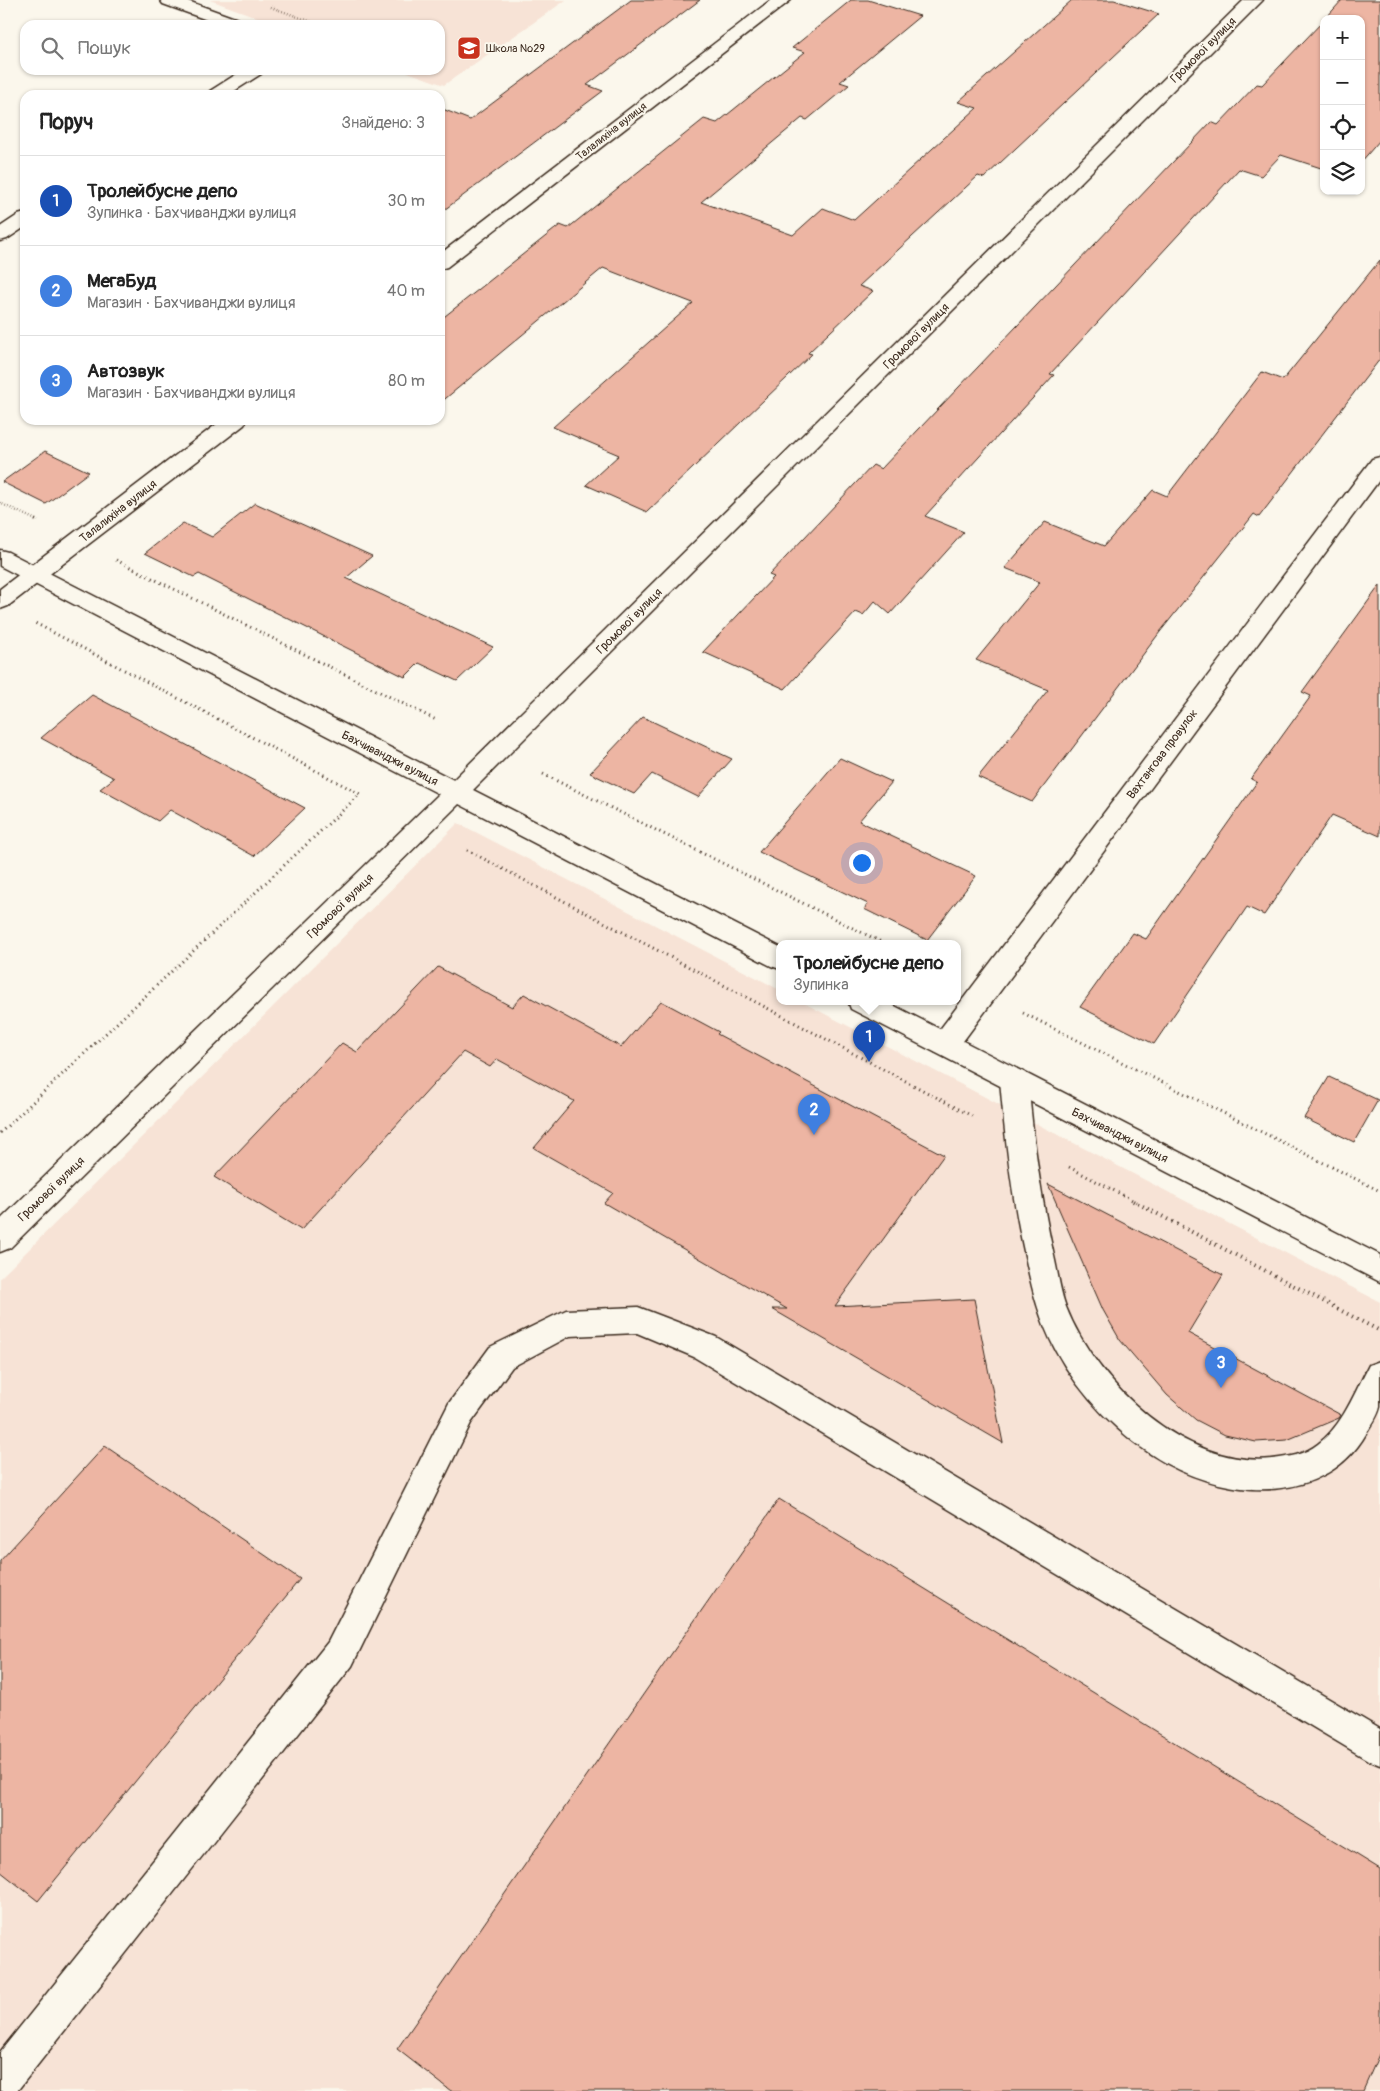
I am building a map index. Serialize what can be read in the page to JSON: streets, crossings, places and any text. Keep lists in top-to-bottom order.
{
  "streets": {
    "street": [
      "Громової вулиця",
      "Талалихіна вулиця",
      "Вахтангова провулок",
      "Бахчиванджи вулиця"
    ]
  },
  "crossings": [
    ["Громової вулиця", "Бахчиванджи вулиця"],
    ["Талалихіна вулиця", "Бахчиванджи вулиця"],
    ["Вахтангова провулок", "Бахчиванджи вулиця"]
  ],
  "places": {
    "school or university": ["Школа №29"]
  },
  "page": {
    "map_buttons": ["+", "−"],
    "search": "Пошук",
    "heading": ["Поруч", "Знайдено: 3"],
    "list": [
      {
        "mark": "1",
        "name": "Тролейбусне депо",
        "note": "Зупинка · Бахчиванджи вулиця",
        "value": "30 m"
      },
      {
        "mark": "2",
        "name": "МегаБуд",
        "note": "Магазин · Бахчиванджи вулиця",
        "value": "40 m"
      },
      {
        "mark": "3",
        "name": "Автозвук",
        "note": "Магазин · Бахчиванджи вулиця",
        "value": "80 m"
      }
    ],
    "popup": ["Тролейбусне депо", "Зупинка"],
    "pins": ["1", "2", "3"]
  }
}
